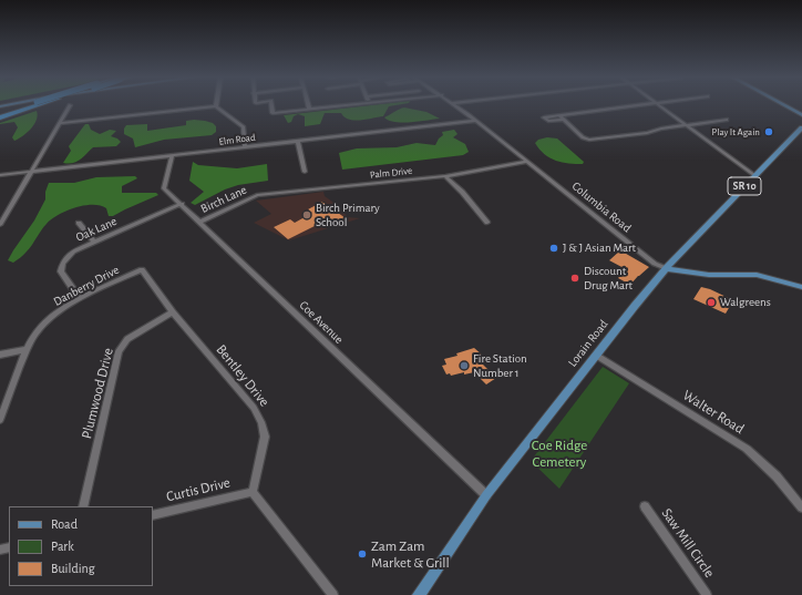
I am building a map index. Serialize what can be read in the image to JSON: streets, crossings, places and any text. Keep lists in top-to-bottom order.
{
  "streets": {
    "main road": ["SR 10", "Columbia Road", "Lorain Road"],
    "street": [
      "Elm Road",
      "Palm Drive",
      "Birch Lane",
      "Oak Lane",
      "Danberry Drive",
      "Coe Avenue",
      "Bentley Drive",
      "Plumwood Drive",
      "Walter Road",
      "Curtis Drive",
      "Saw Mill Circle"
    ]
  },
  "crossings": [
    ["Elm Road", "Columbia Road"],
    ["Elm Road", "Coe Avenue"],
    ["Palm Drive", "Birch Lane"],
    ["Palm Drive", "Columbia Road"],
    ["Birch Lane", "Coe Avenue"],
    ["Columbia Road", "Lorain Road"],
    ["Oak Lane", "Danberry Drive"],
    ["Oak Lane", "Coe Avenue"],
    ["Danberry Drive", "Bentley Drive"],
    ["Coe Avenue", "Lorain Road"],
    ["Lorain Road", "Walter Road"],
    ["Bentley Drive", "Plumwood Drive"],
    ["Bentley Drive", "Curtis Drive"]
  ],
  "parks": ["Coe Ridge Cemetery"],
  "places": [
    "Play It Again",
    "Birch Primary School",
    "J & J Asian Mart",
    "Discount Drug Mart",
    "Walgreens",
    "Fire Station Number 1",
    "Zam Zam Market & Grill"
  ],
  "legend": ["Road", "Park", "Building"]
}
